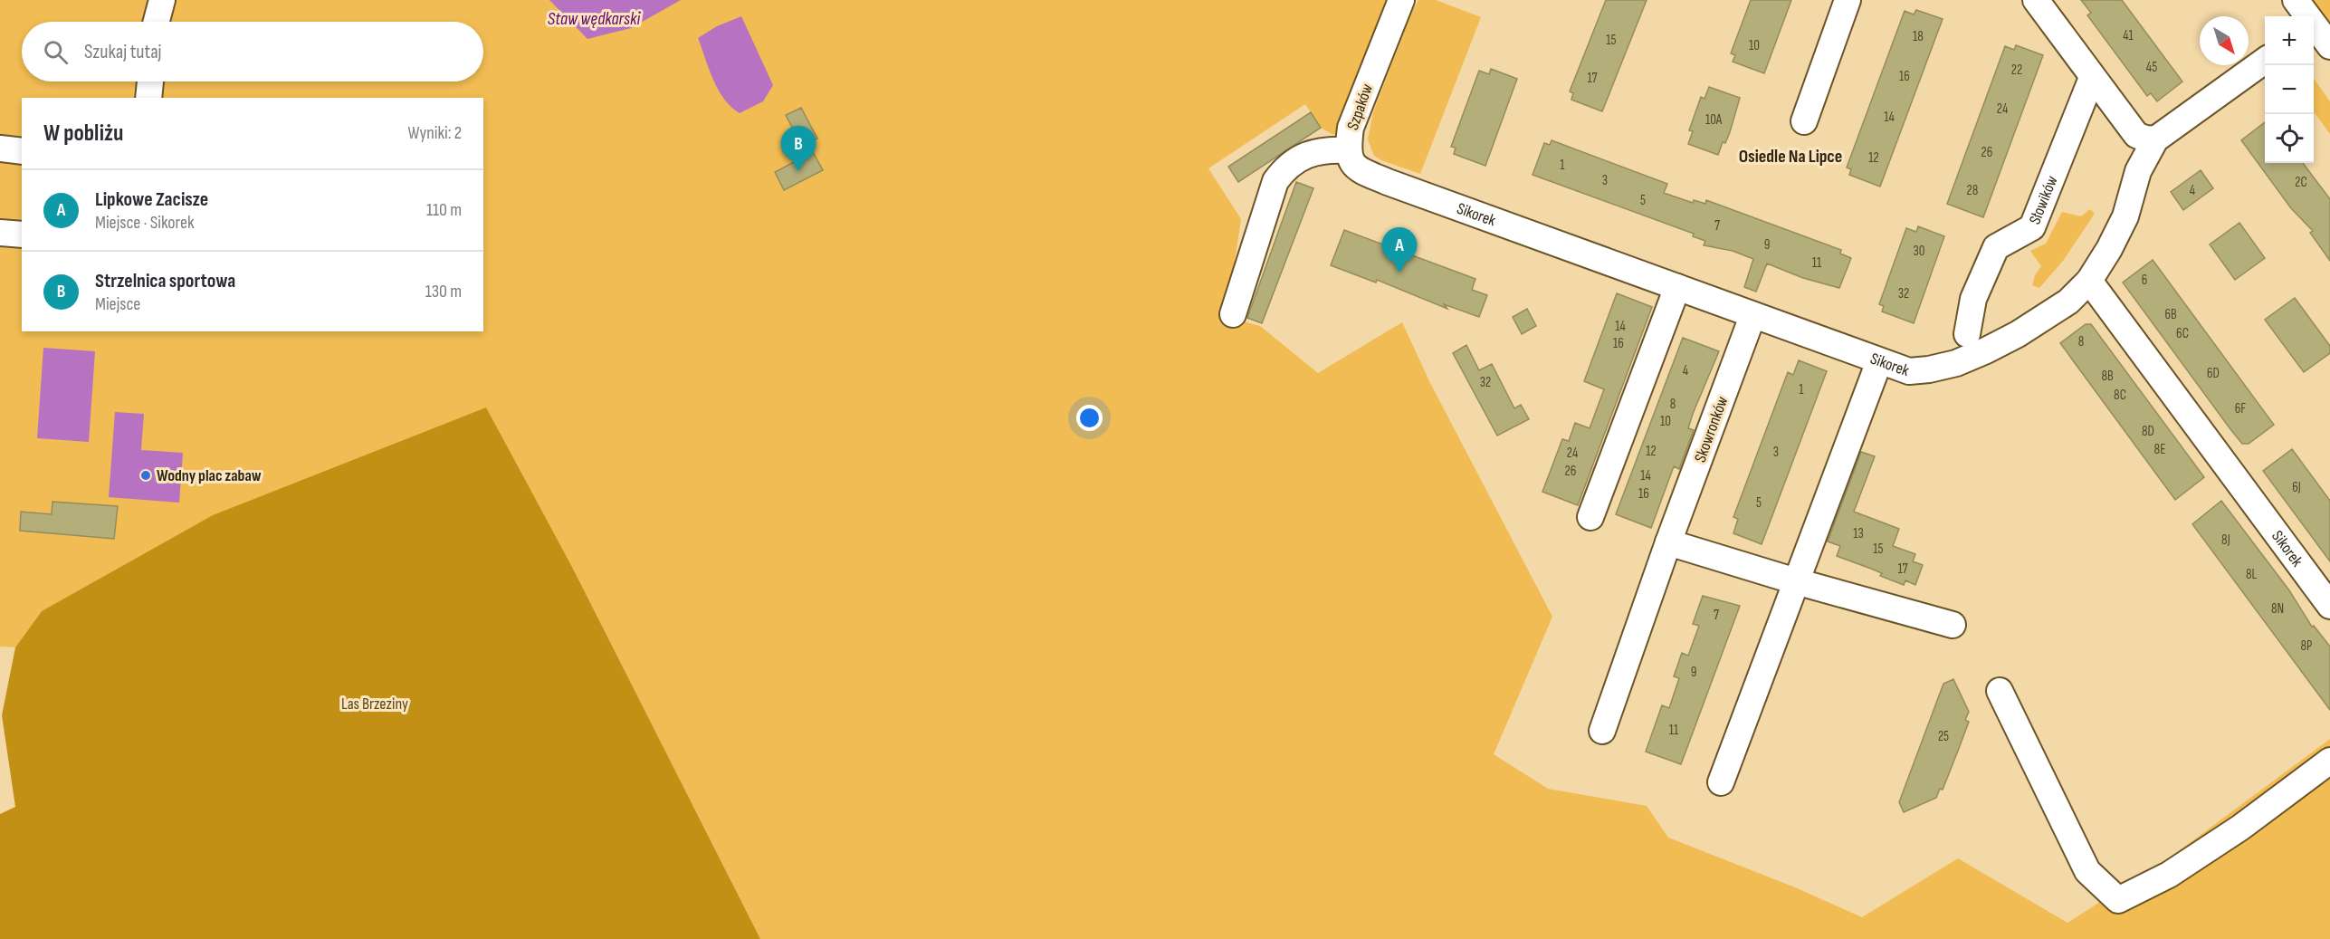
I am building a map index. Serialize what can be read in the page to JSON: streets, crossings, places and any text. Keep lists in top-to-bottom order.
{
  "streets": {
    "street": [
      "Szpaków",
      "Słowików",
      "Sikorek",
      "Skowronków"
    ]
  },
  "crossings": [
    ["Szpaków", "Sikorek"],
    ["Sikorek", "Skowronków"]
  ],
  "districts": ["Osiedle Na Lipce"],
  "water": ["Staw wędkarski"],
  "parks": ["Las Brzeziny"],
  "places": ["Wodny plac zabaw"],
  "house_numbers": [
    "41",
    "18",
    "15",
    "10",
    "45",
    "22",
    "16",
    "17",
    "24",
    "14",
    "10A",
    "26",
    "12",
    "1",
    "3",
    "2C",
    "28",
    "4",
    "5",
    "7",
    "9",
    "30",
    "11",
    "6",
    "32",
    "6B",
    "14",
    "6C",
    "8",
    "16",
    "4",
    "6D",
    "8B",
    "32",
    "1",
    "8C",
    "8",
    "6F",
    "10",
    "8D",
    "8E",
    "12",
    "3",
    "24",
    "26",
    "14",
    "6J",
    "16",
    "5",
    "13",
    "8J",
    "15",
    "17",
    "8L",
    "8N",
    "7",
    "8P",
    "9",
    "11",
    "25"
  ],
  "north": "bottom right",
  "page": {
    "map_buttons": ["+", "−"],
    "search": "Szukaj tutaj",
    "heading": ["W pobliżu", "Wyniki: 2"],
    "pins": ["B", "A"],
    "list": [
      {
        "mark": "A",
        "name": "Lipkowe Zacisze",
        "note": "Miejsce · Sikorek",
        "value": "110 m"
      },
      {
        "mark": "B",
        "name": "Strzelnica sportowa",
        "note": "Miejsce",
        "value": "130 m"
      }
    ]
  }
}
